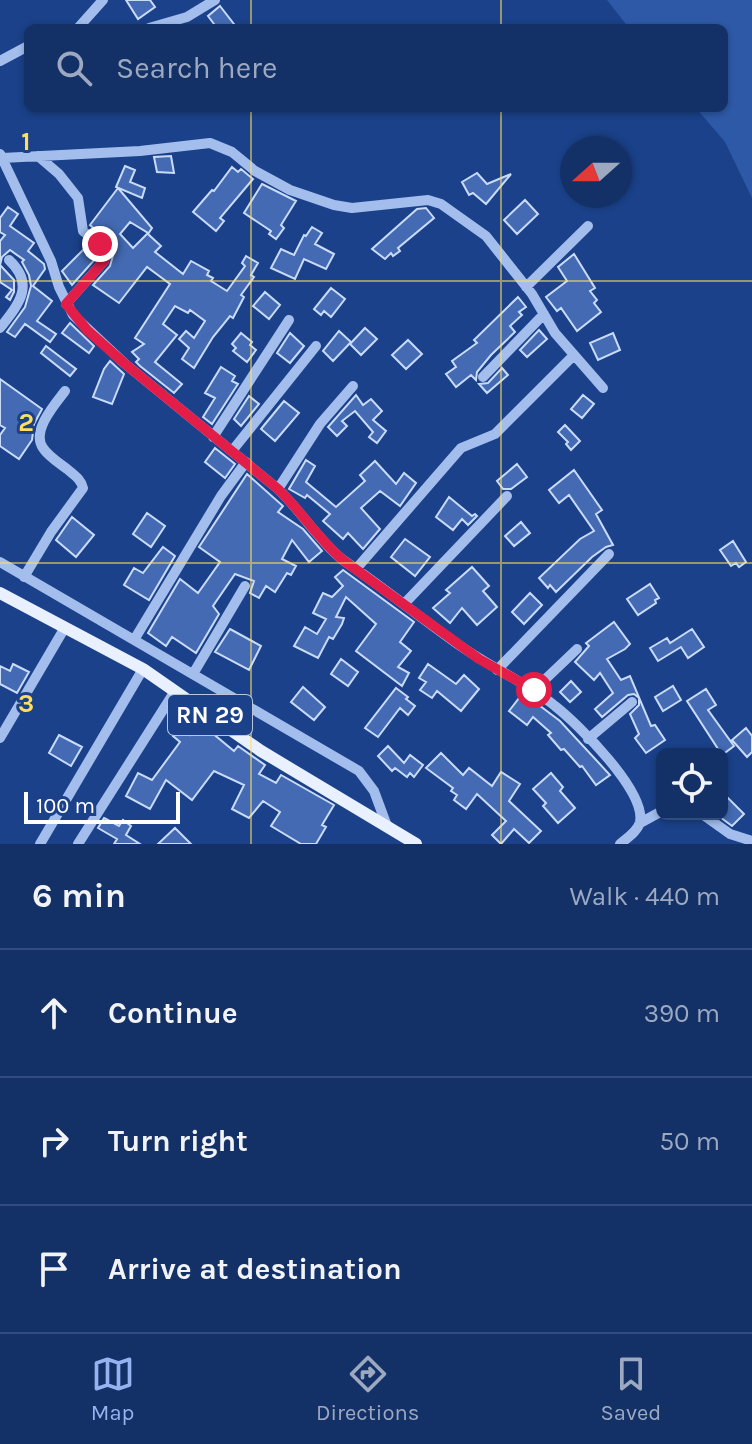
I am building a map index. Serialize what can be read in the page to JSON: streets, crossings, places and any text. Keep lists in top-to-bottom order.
{
  "streets": {
    "main road": ["RN 29"]
  },
  "scale_bar": "100 m",
  "north": "left",
  "page": {
    "search": "Search here",
    "scale": "100 m",
    "heading": ["6 min", "Walk · 440 m"],
    "list": [
      ["Continue", "390 m"],
      ["Turn right", "50 m"],
      "Arrive at destination"
    ],
    "nav": ["Map", "Directions", "Saved"]
  },
  "grid": {
    "rows": ["1", "2", "3"]
  }
}
